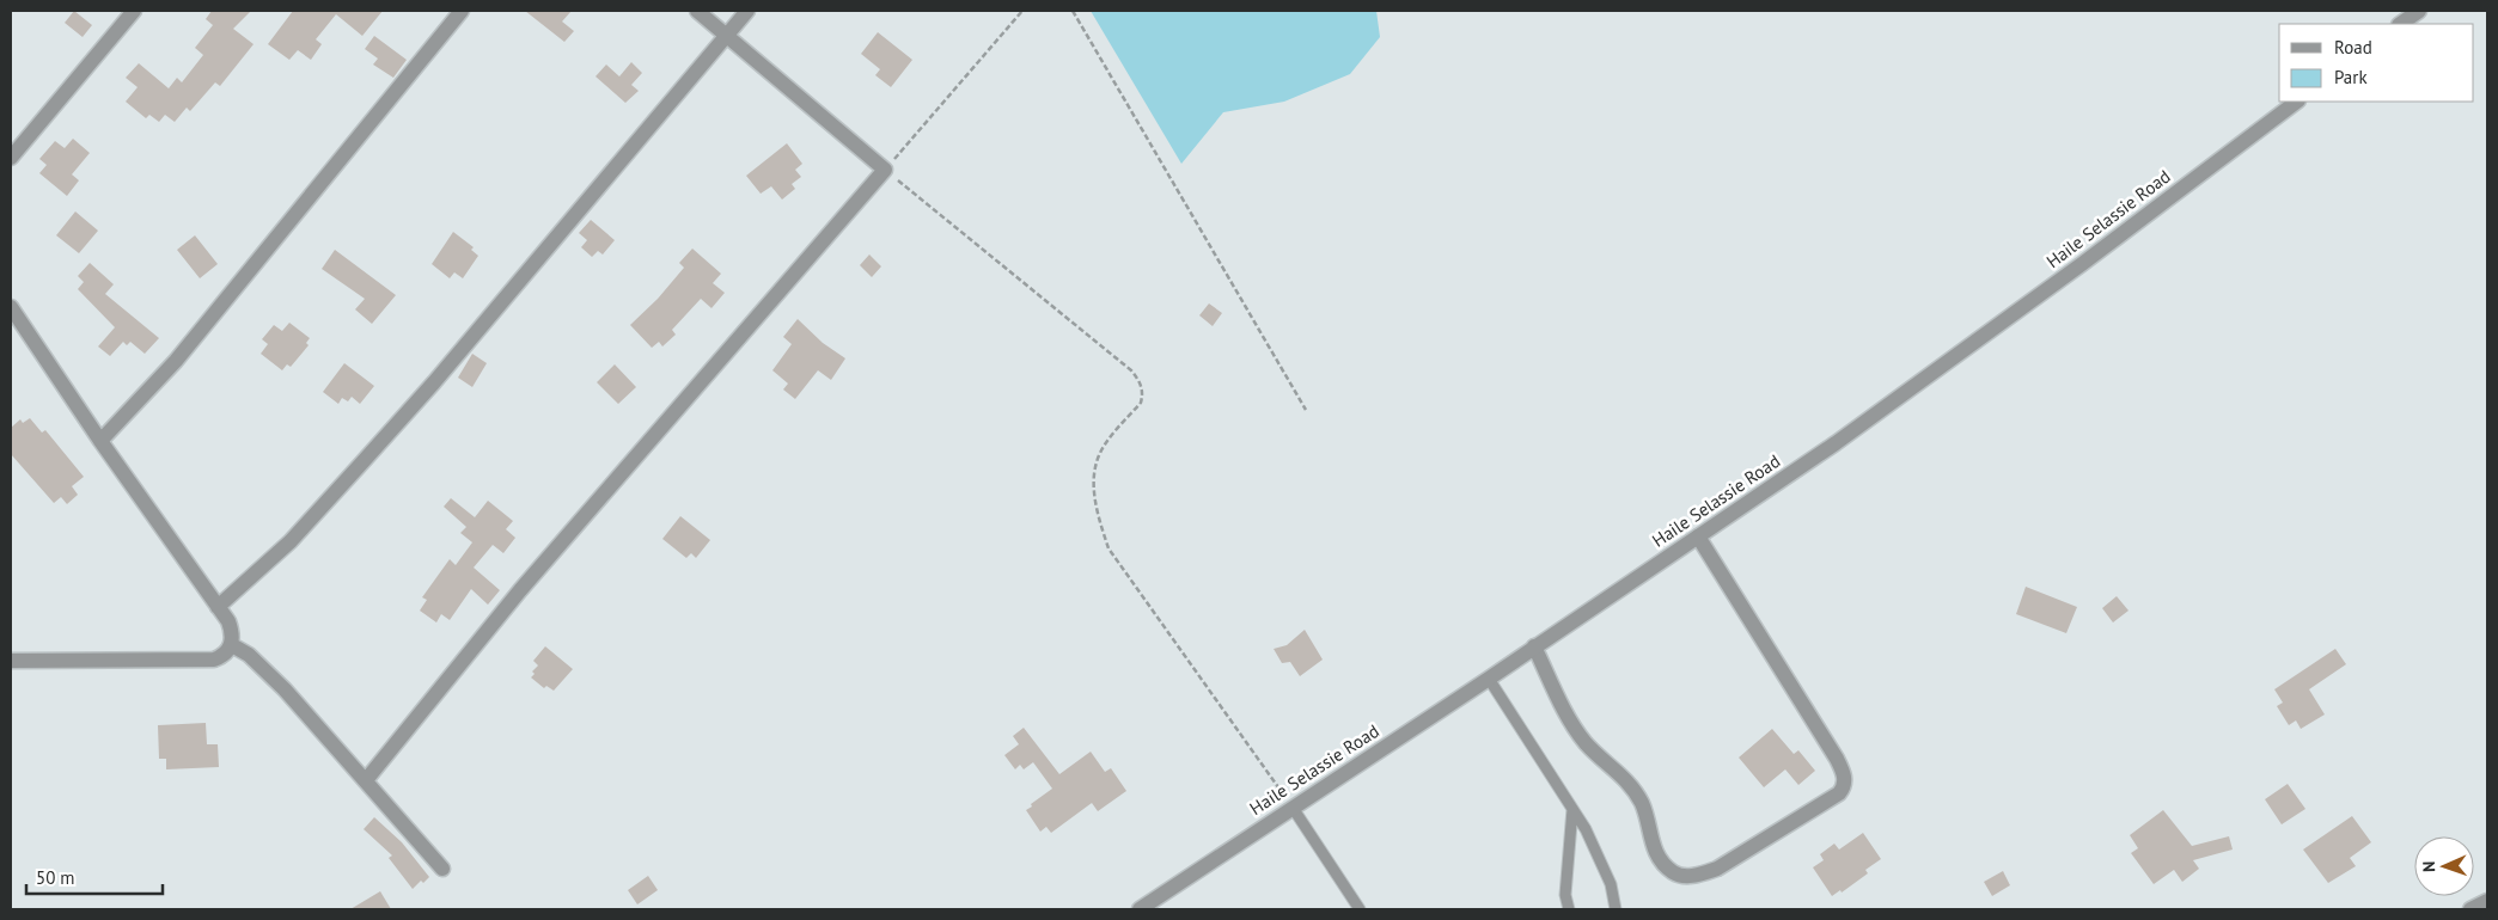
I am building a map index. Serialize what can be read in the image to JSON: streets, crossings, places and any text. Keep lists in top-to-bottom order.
{
  "streets": {
    "street": ["Haile Selassie Road"]
  },
  "legend": ["Road", "Park"],
  "scale_bar": "50 m",
  "north": "left"
}
